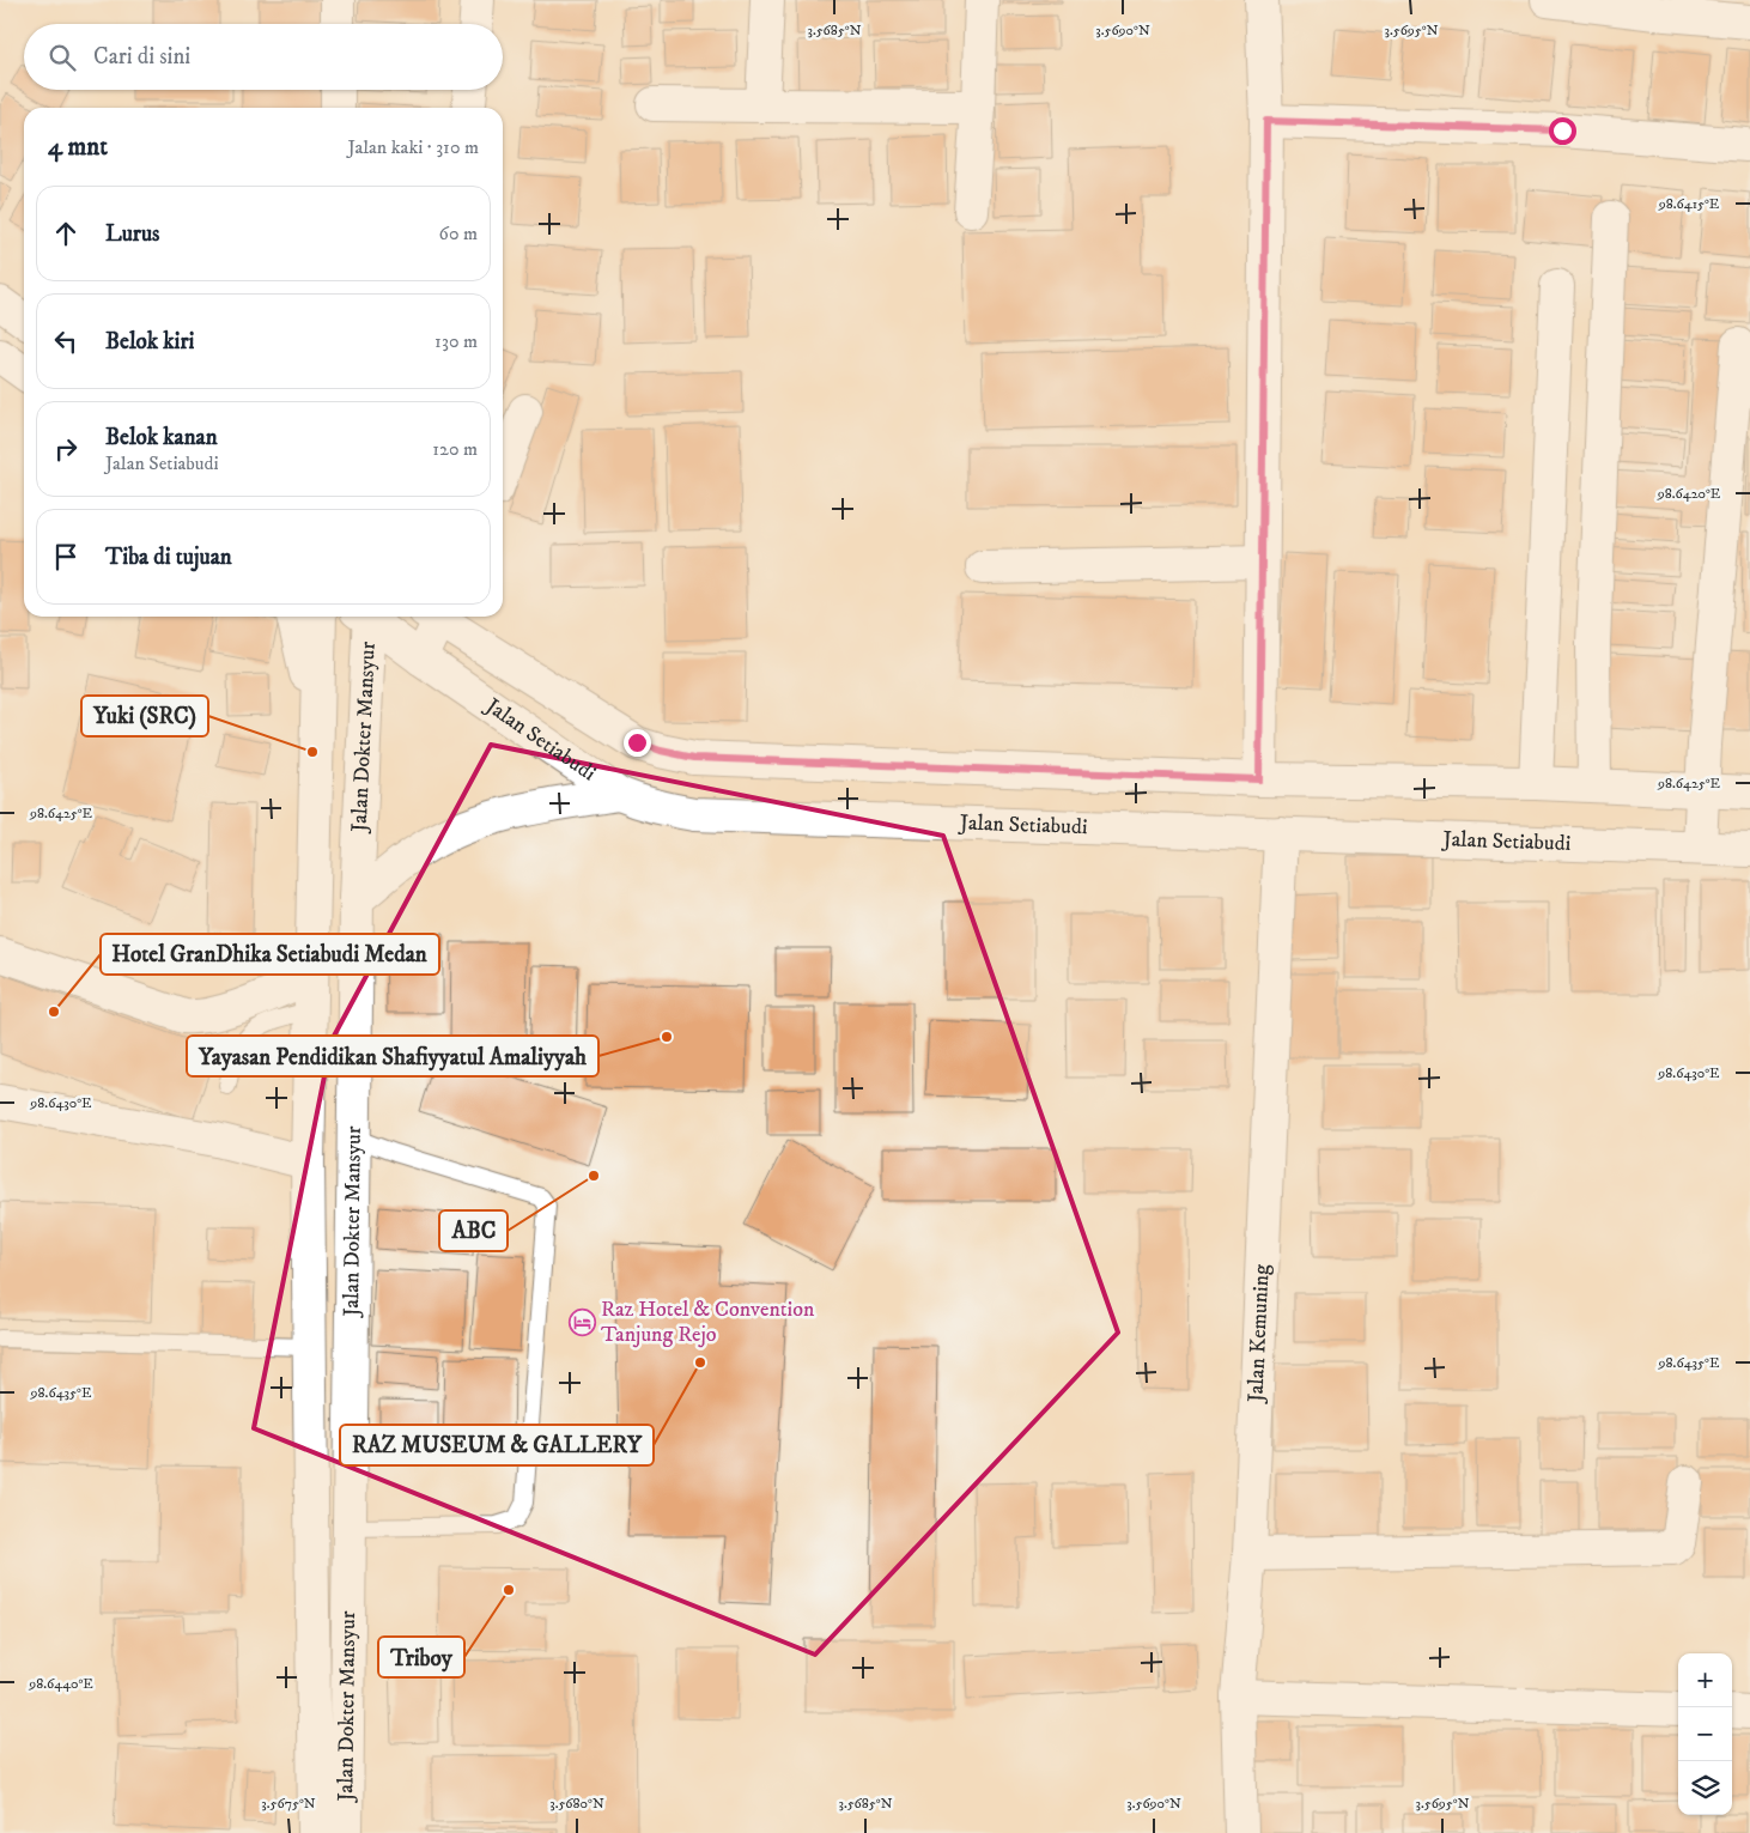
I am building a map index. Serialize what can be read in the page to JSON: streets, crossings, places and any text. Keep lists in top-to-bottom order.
{
  "streets": {
    "street": ["Jalan Dokter Mansyur", "Jalan Setiabudi", "Jalan Kemuning"]
  },
  "crossings": [
    ["Jalan Setiabudi", "Jalan Kemuning"]
  ],
  "places": {
    "other": [
      "Yuki (SRC)",
      "Hotel GranDhika Setiabudi Medan",
      "Yayasan Pendidikan Shafiyyatul Amaliyyah",
      "ABC",
      "RAZ MUSEUM & GALLERY",
      "Triboy"
    ],
    "hotel": ["Raz Hotel & Convention Tanjung Rejo"]
  },
  "page": {
    "search": "Cari di sini",
    "heading": ["4 mnt", "Jalan kaki · 310 m"],
    "list": [
      ["Lurus", "60 m"],
      ["Belok kiri", "130 m"],
      ["Belok kanan", "Jalan Setiabudi", "120 m"],
      "Tiba di tujuan"
    ],
    "map_buttons": ["+", "−"]
  },
  "coordinates": [
    "3.5685°N",
    "3.5690°N",
    "3.5695°N",
    "98.6415°E",
    "98.6420°E",
    "98.6425°E",
    "98.6430°E",
    "98.6435°E",
    "98.6440°E",
    "3.5675°N",
    "3.5680°N"
  ]
}
